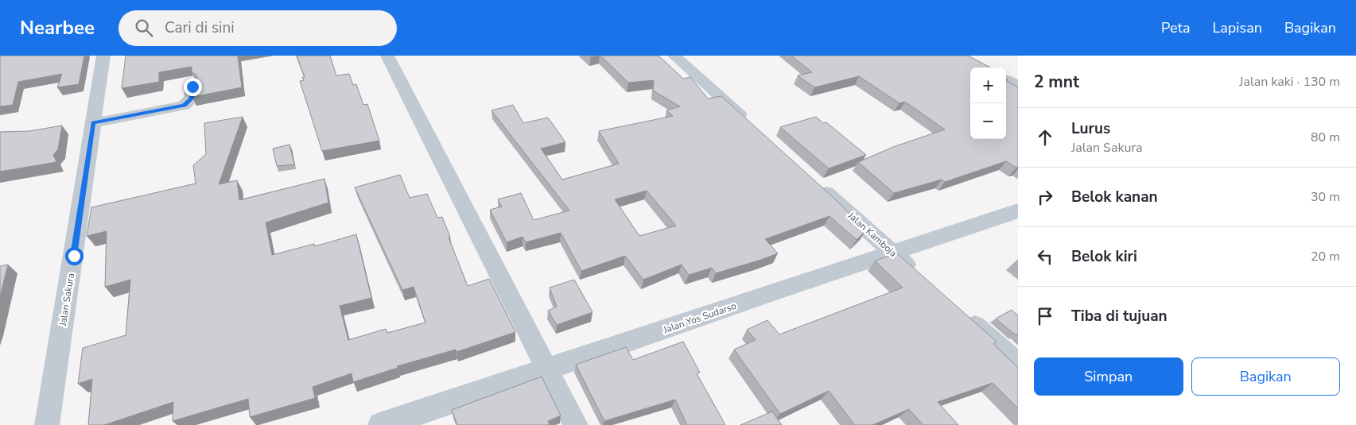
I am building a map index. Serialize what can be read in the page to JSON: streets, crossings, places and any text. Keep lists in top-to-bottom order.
{
  "streets": {
    "street": ["Jalan Kamboja", "Jalan Sakura", "Jalan Yos Sudarso"]
  },
  "crossings": [
    ["Jalan Kamboja", "Jalan Yos Sudarso"]
  ],
  "page": {
    "header": "Nearbee",
    "search": "Cari di sini",
    "nav": ["Peta", "Lapisan", "Bagikan"],
    "heading": ["2 mnt", "Jalan kaki · 130 m"],
    "map_buttons": ["+", "−"],
    "list": [
      ["Lurus", "Jalan Sakura", "80 m"],
      ["Belok kanan", "30 m"],
      ["Belok kiri", "20 m"],
      "Tiba di tujuan"
    ],
    "buttons": ["Simpan", "Bagikan"]
  }
}
